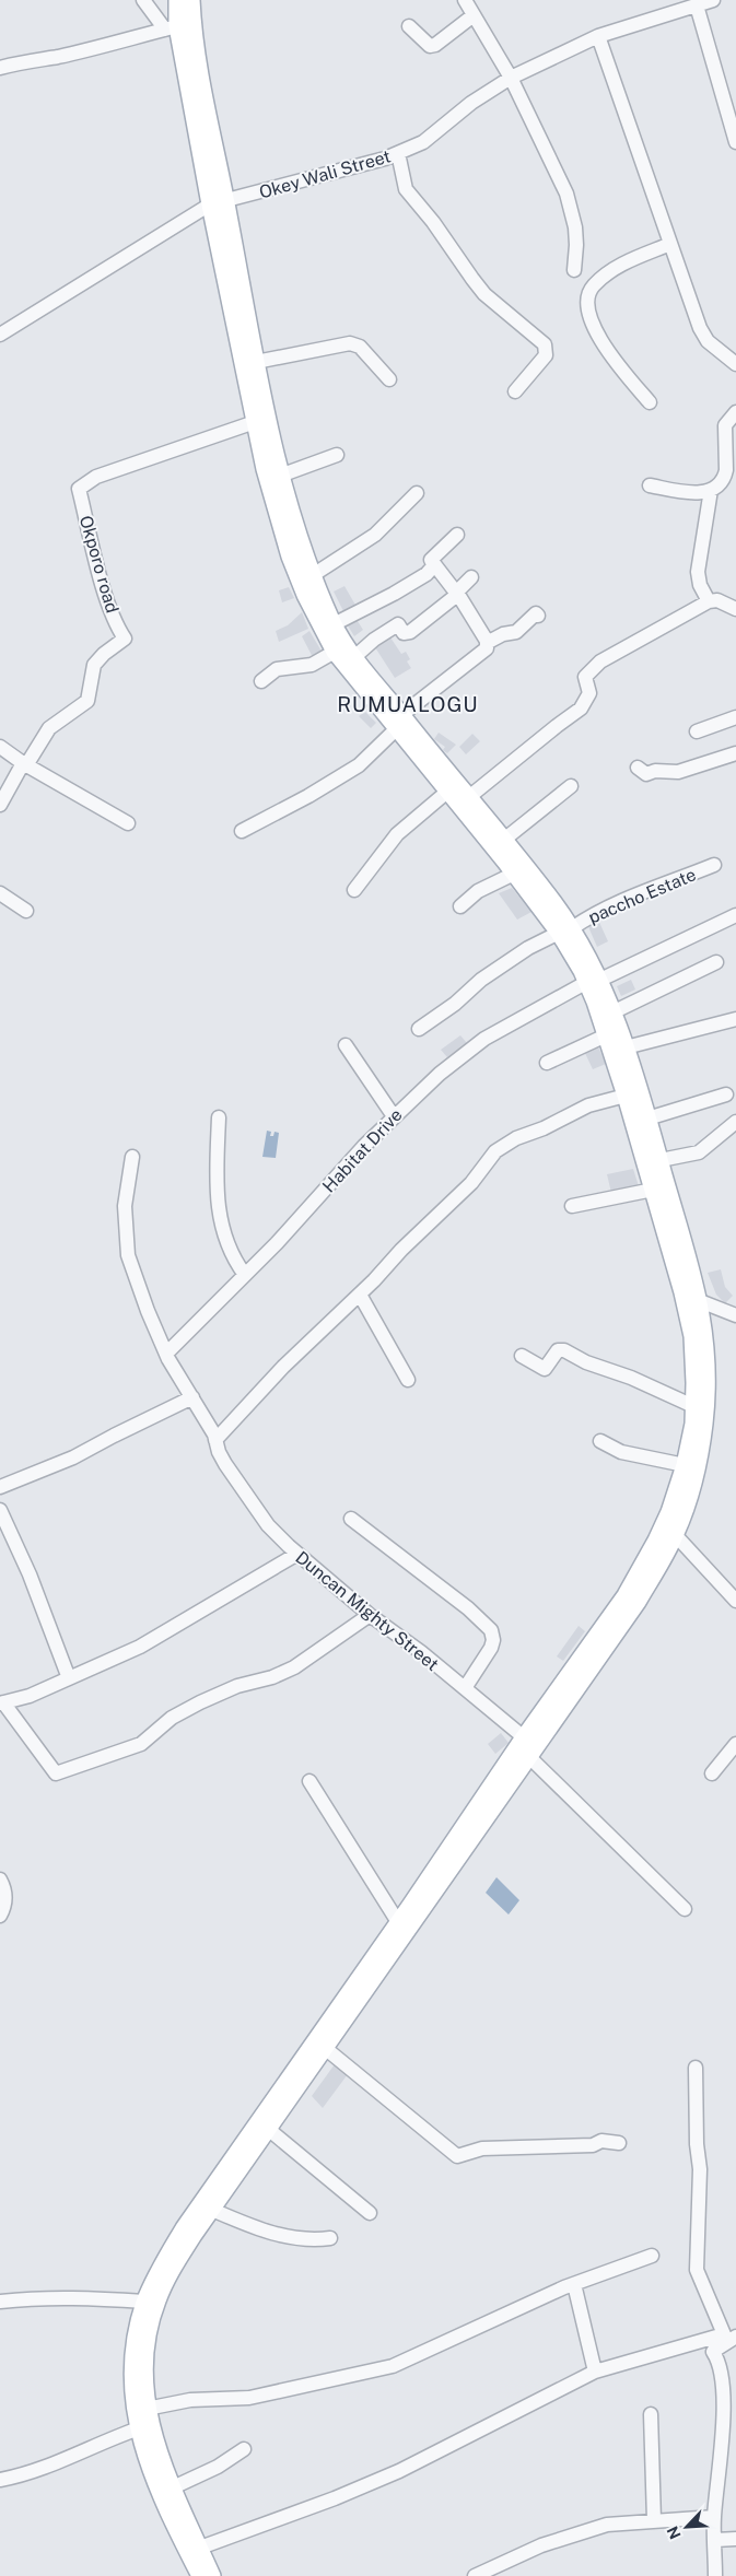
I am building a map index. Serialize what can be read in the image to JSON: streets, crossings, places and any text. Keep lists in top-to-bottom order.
{
  "streets": {
    "street": [
      "Okey Wali Street",
      "Okporo road",
      "paccho Estate",
      "Habitat Drive",
      "Duncan Mighty Street"
    ]
  },
  "crossings": [
    ["Habitat Drive", "Duncan Mighty Street"]
  ],
  "districts": ["RUMUALOGU"],
  "north": "bottom left"
}
